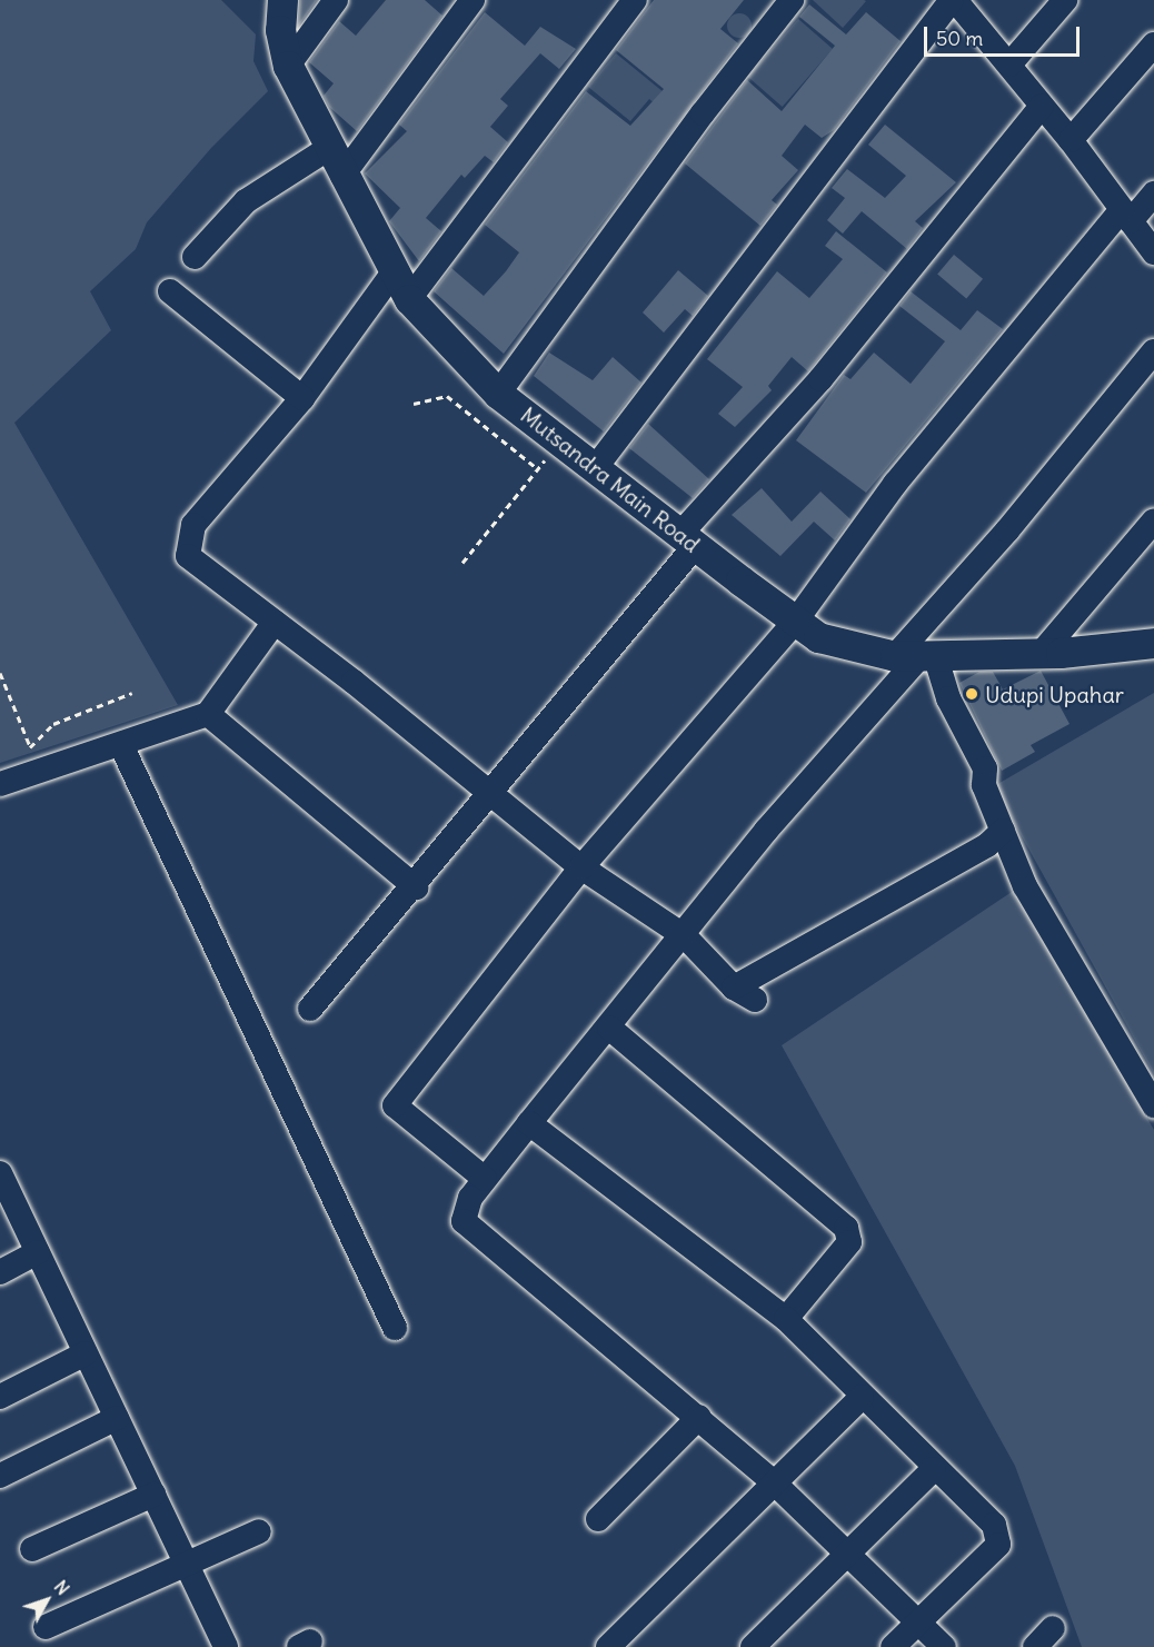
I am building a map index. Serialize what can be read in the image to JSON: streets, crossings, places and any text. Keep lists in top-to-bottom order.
{
  "streets": {
    "street": ["Mutsandra Main Road"]
  },
  "places": ["Udupi Upahar"],
  "scale_bar": "50 m",
  "north": "top right"
}
